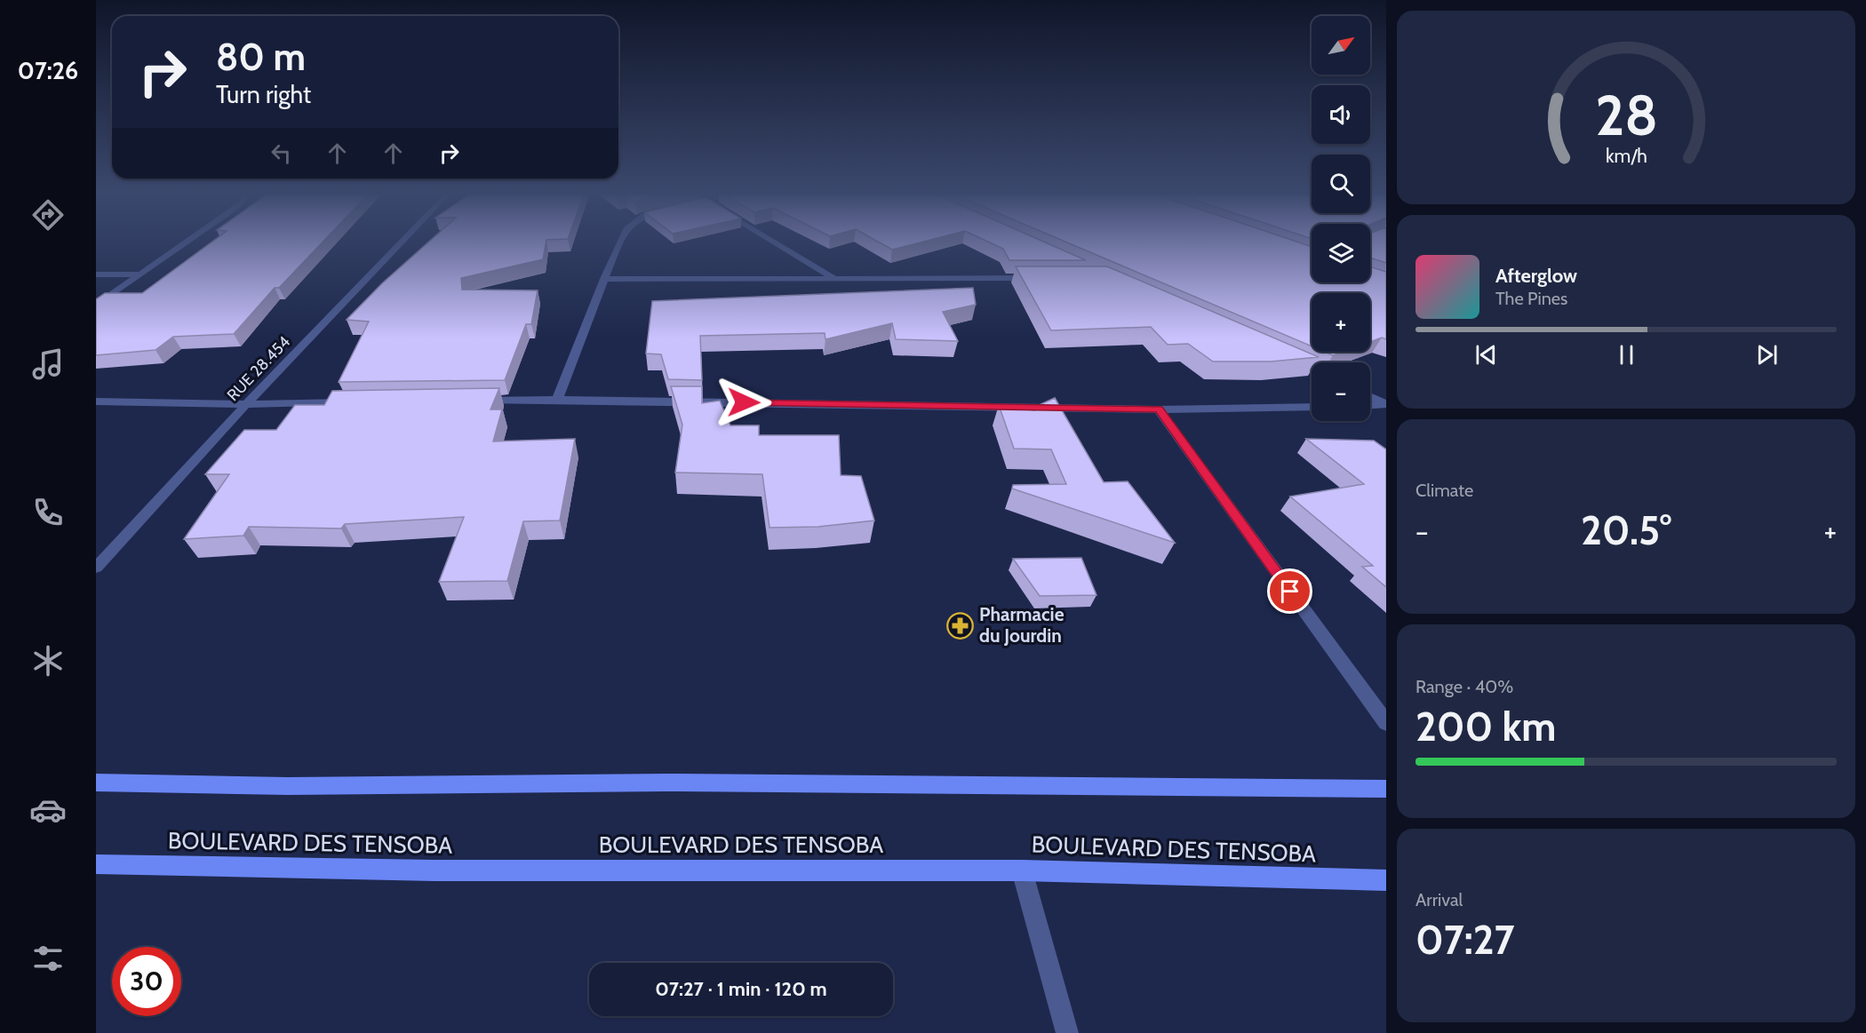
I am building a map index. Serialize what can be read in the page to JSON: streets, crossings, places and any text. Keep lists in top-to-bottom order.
{
  "streets": {
    "main road": ["BOULEVARD DES TENSOBA"],
    "street": ["RUE 28.454"]
  },
  "places": {
    "pharmacy": ["Pharmacie du Jourdin"]
  },
  "north": "top right",
  "page": {
    "tabs": "07:26",
    "map_buttons": ["+", "−"],
    "turn": ["80 m", "Turn right"],
    "song": ["Afterglow", "The Pines"],
    "tile": [
      "Climate",
      ["Range · 40%", "200 km"],
      ["Arrival", "07:27"]
    ],
    "heat": ["−", "20.5°", "+"],
    "limit": "30",
    "trip": "07:27 · 1 min · 120 m",
    "gauge": ["28", "km/h"]
  }
}
